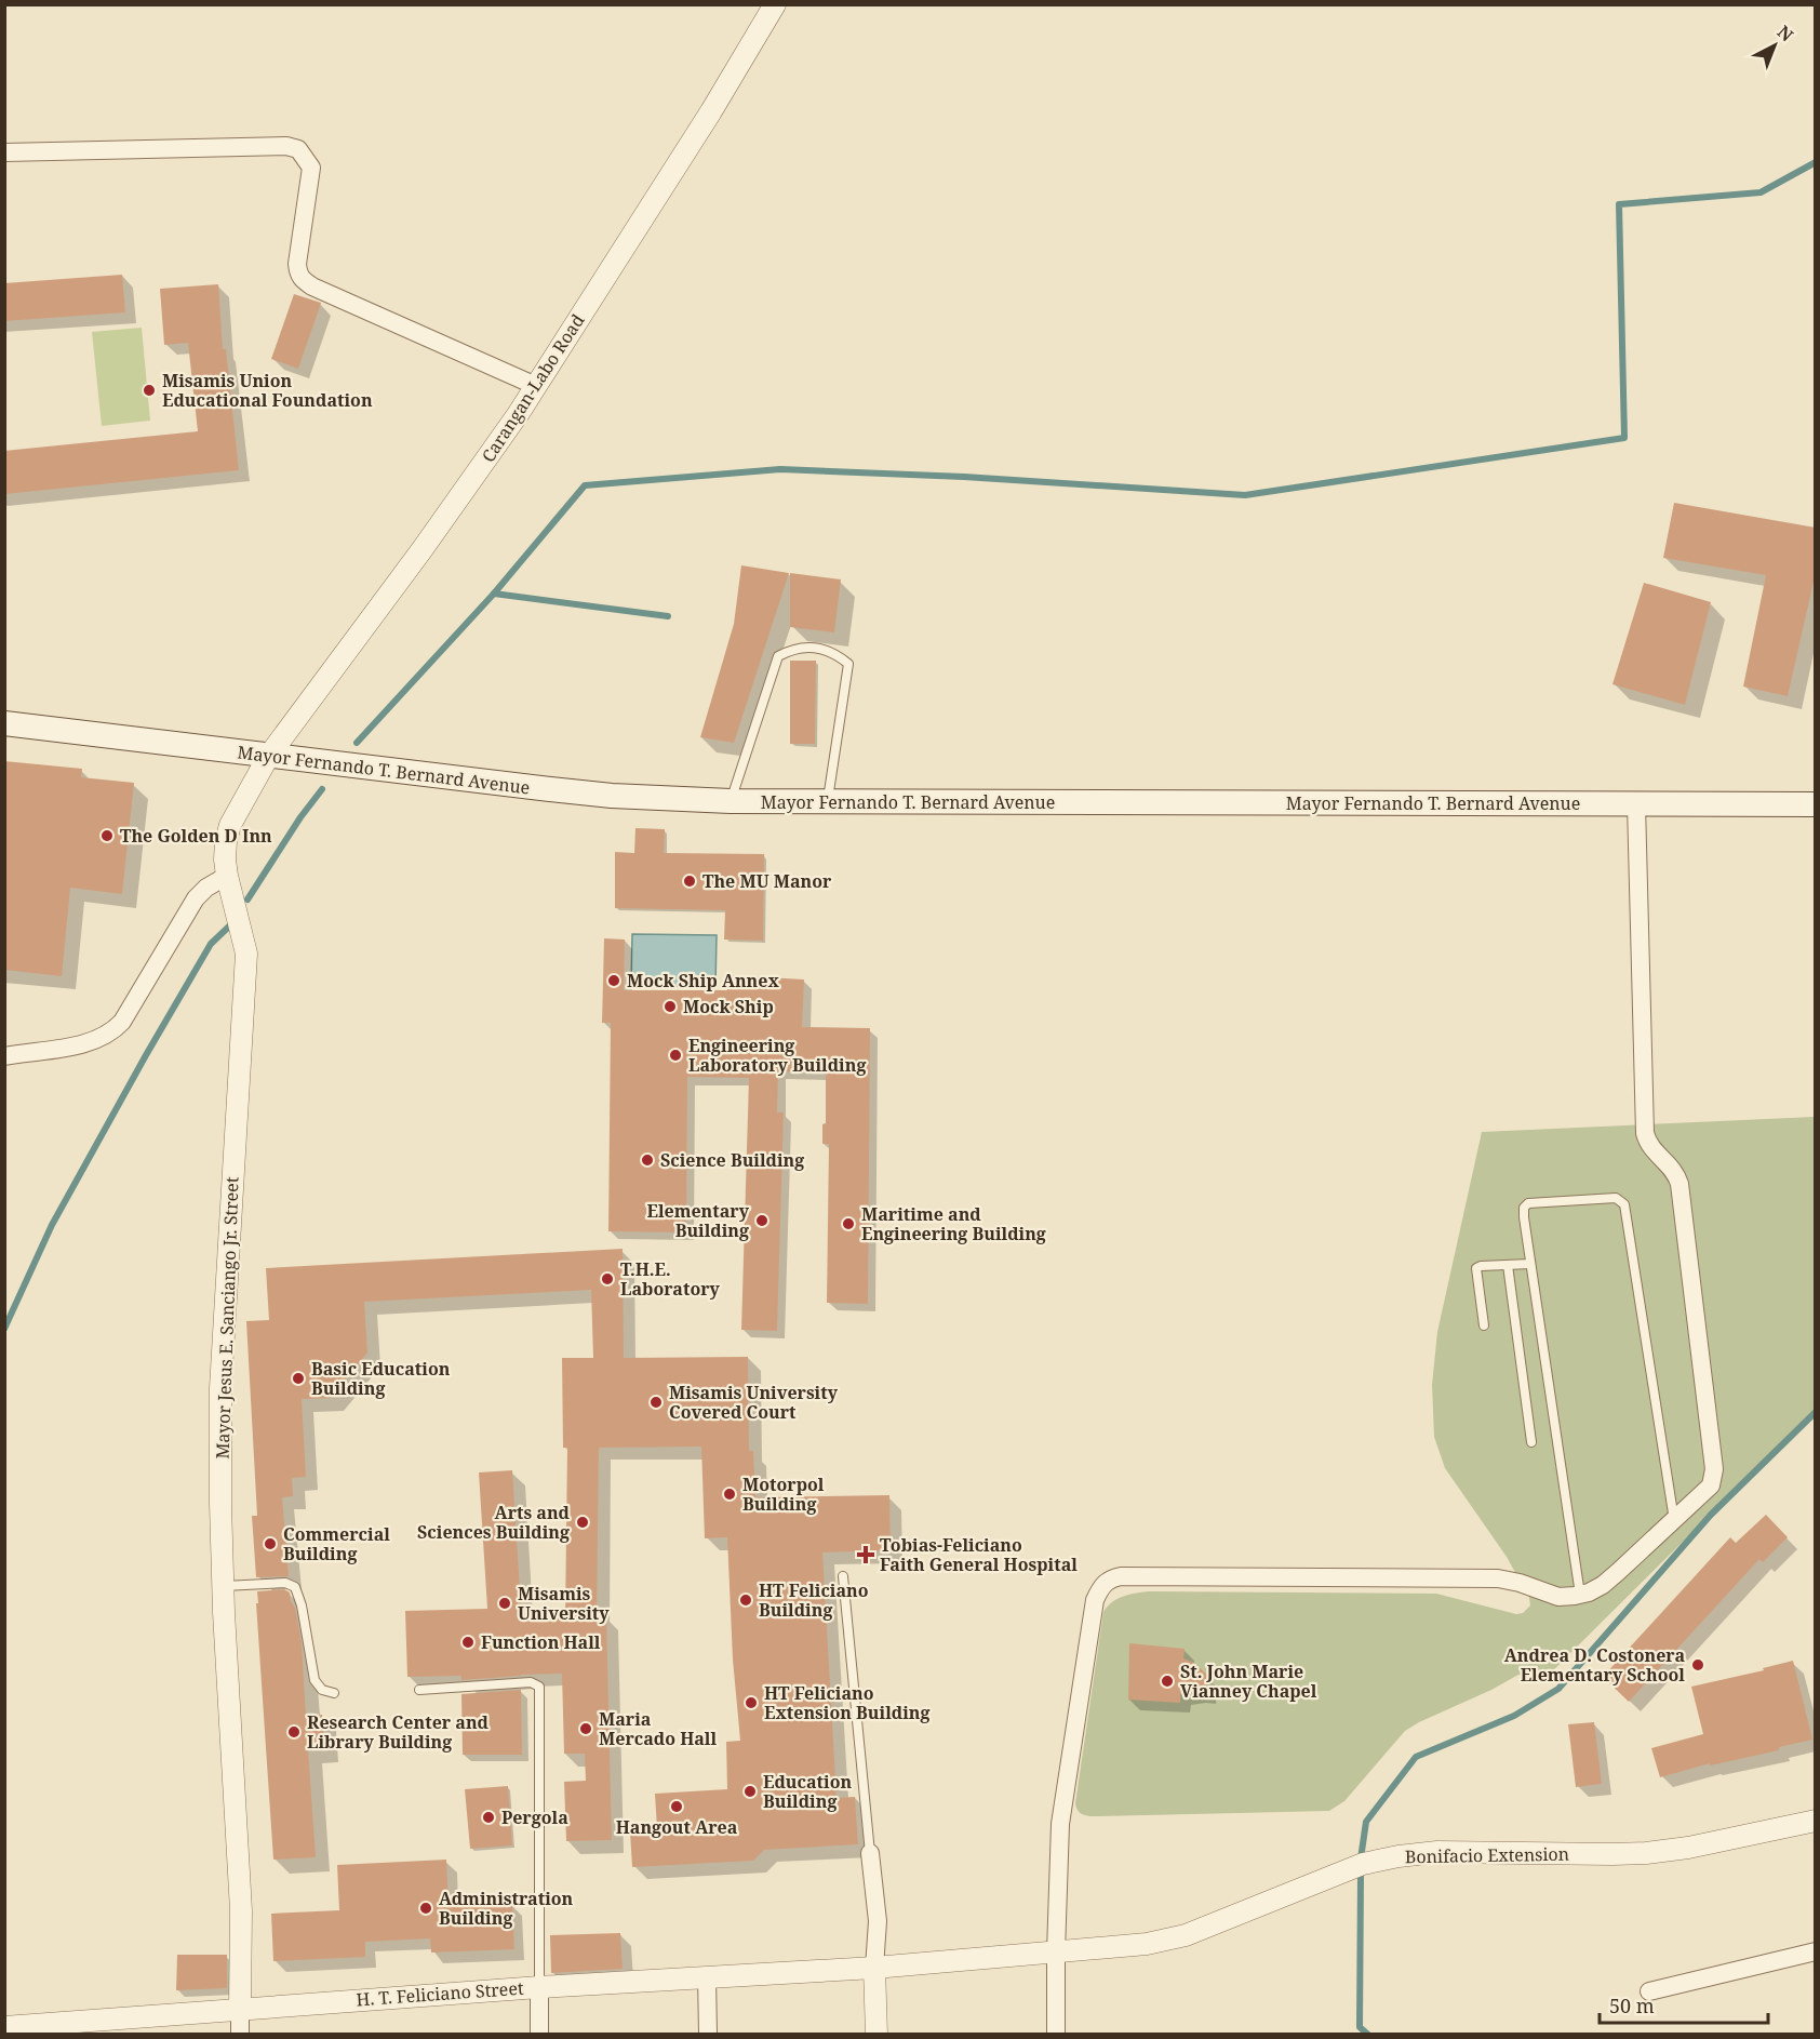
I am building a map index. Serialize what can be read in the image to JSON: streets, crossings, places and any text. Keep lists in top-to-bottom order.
{
  "streets": {
    "main road": ["Mayor Fernando T. Bernard Avenue"],
    "street": [
      "Carangan-Labo Road",
      "Mayor Jesus E. Sanciango Jr. Street",
      "Bonifacio Extension",
      "H. T. Feliciano Street"
    ]
  },
  "crossings": [
    ["Carangan-Labo Road", "Mayor Fernando T. Bernard Avenue"],
    ["Carangan-Labo Road", "Mayor Jesus E. Sanciango Jr. Street"],
    ["Mayor Fernando T. Bernard Avenue", "Mayor Jesus E. Sanciango Jr. Street"],
    ["Mayor Jesus E. Sanciango Jr. Street", "H. T. Feliciano Street"],
    ["Bonifacio Extension", "H. T. Feliciano Street"]
  ],
  "places": {
    "other": [
      "Misamis Union Educational Foundation",
      "The Golden D Inn",
      "The MU Manor",
      "Mock Ship Annex",
      "Mock Ship",
      "Engineering Laboratory Building",
      "Science Building",
      "Elementary Building",
      "Maritime and Engineering Building",
      "T.H.E. Laboratory",
      "Basic Education Building",
      "Misamis University Covered Court",
      "Motorpol Building",
      "Arts and Sciences Building",
      "Commercial Building",
      "HT Feliciano Building",
      "Misamis University",
      "Function Hall",
      "Andrea D. Costonera Elementary School",
      "St. John Marie Vianney Chapel",
      "HT Feliciano Extension Building",
      "Maria Mercado Hall",
      "Research Center and Library Building",
      "Education Building",
      "Hangout Area",
      "Pergola",
      "Administration Building"
    ],
    "health": ["Tobias-Feliciano Faith General Hospital"]
  },
  "scale_bar": "50 m",
  "north": "top right"
}
